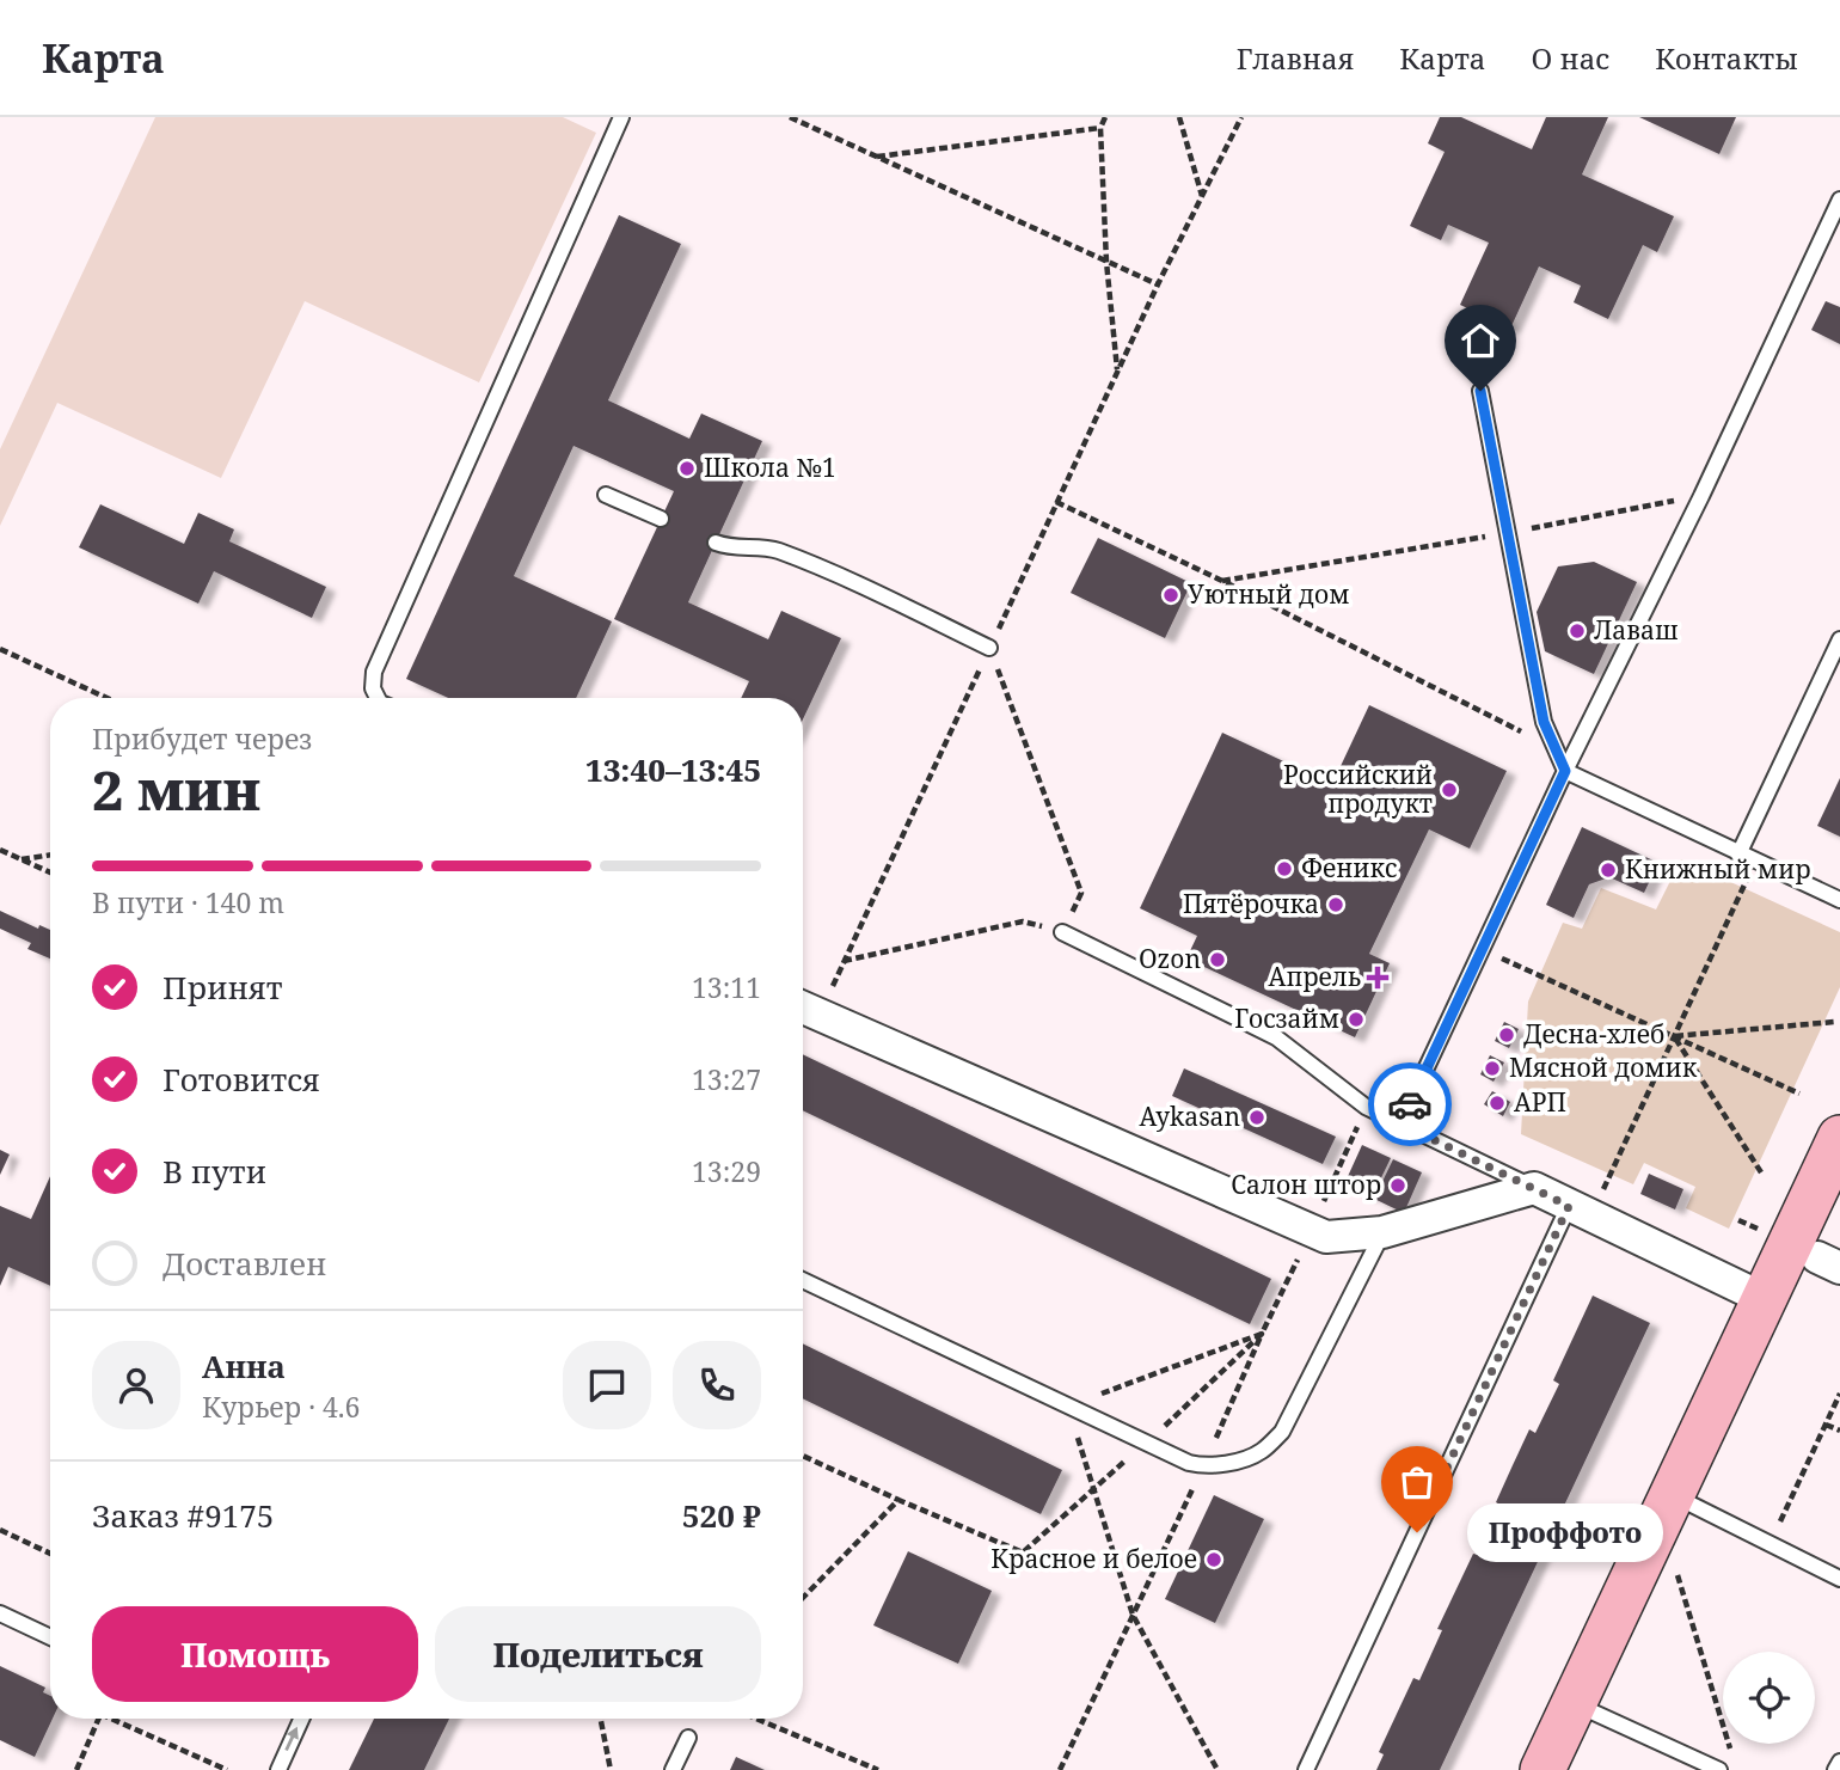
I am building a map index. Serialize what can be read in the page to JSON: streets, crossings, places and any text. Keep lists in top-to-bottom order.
{
  "places": {
    "other": [
      "Школа №1",
      "Уютный дом",
      "Лаваш",
      "Российский продукт",
      "Феникс",
      "Книжный мир",
      "Пятёрочка",
      "Ozon",
      "Госзайм",
      "Десна-хлеб",
      "Мясной домик",
      "АРП",
      "Aykasan",
      "Салон штор",
      "Проффото",
      "Красное и белое"
    ],
    "health": ["Апрель"]
  },
  "page": {
    "header": "Карта",
    "nav": [
      "Главная",
      "Карта",
      "О нас",
      "Контакты"
    ],
    "heading": ["2 мин", "Прибудет через", "13:40–13:45"],
    "panel": [
      "Анна",
      "Курьер · 4.6",
      "Заказ #9175",
      "520 ₽"
    ],
    "bar": "В пути · 140 m",
    "list": [
      ["Принят", "13:11"],
      ["Готовится", "13:27"],
      ["В пути", "13:29"],
      "Доставлен"
    ],
    "bubble": "Проффото",
    "buttons": ["Помощь", "Поделиться"]
  }
}
